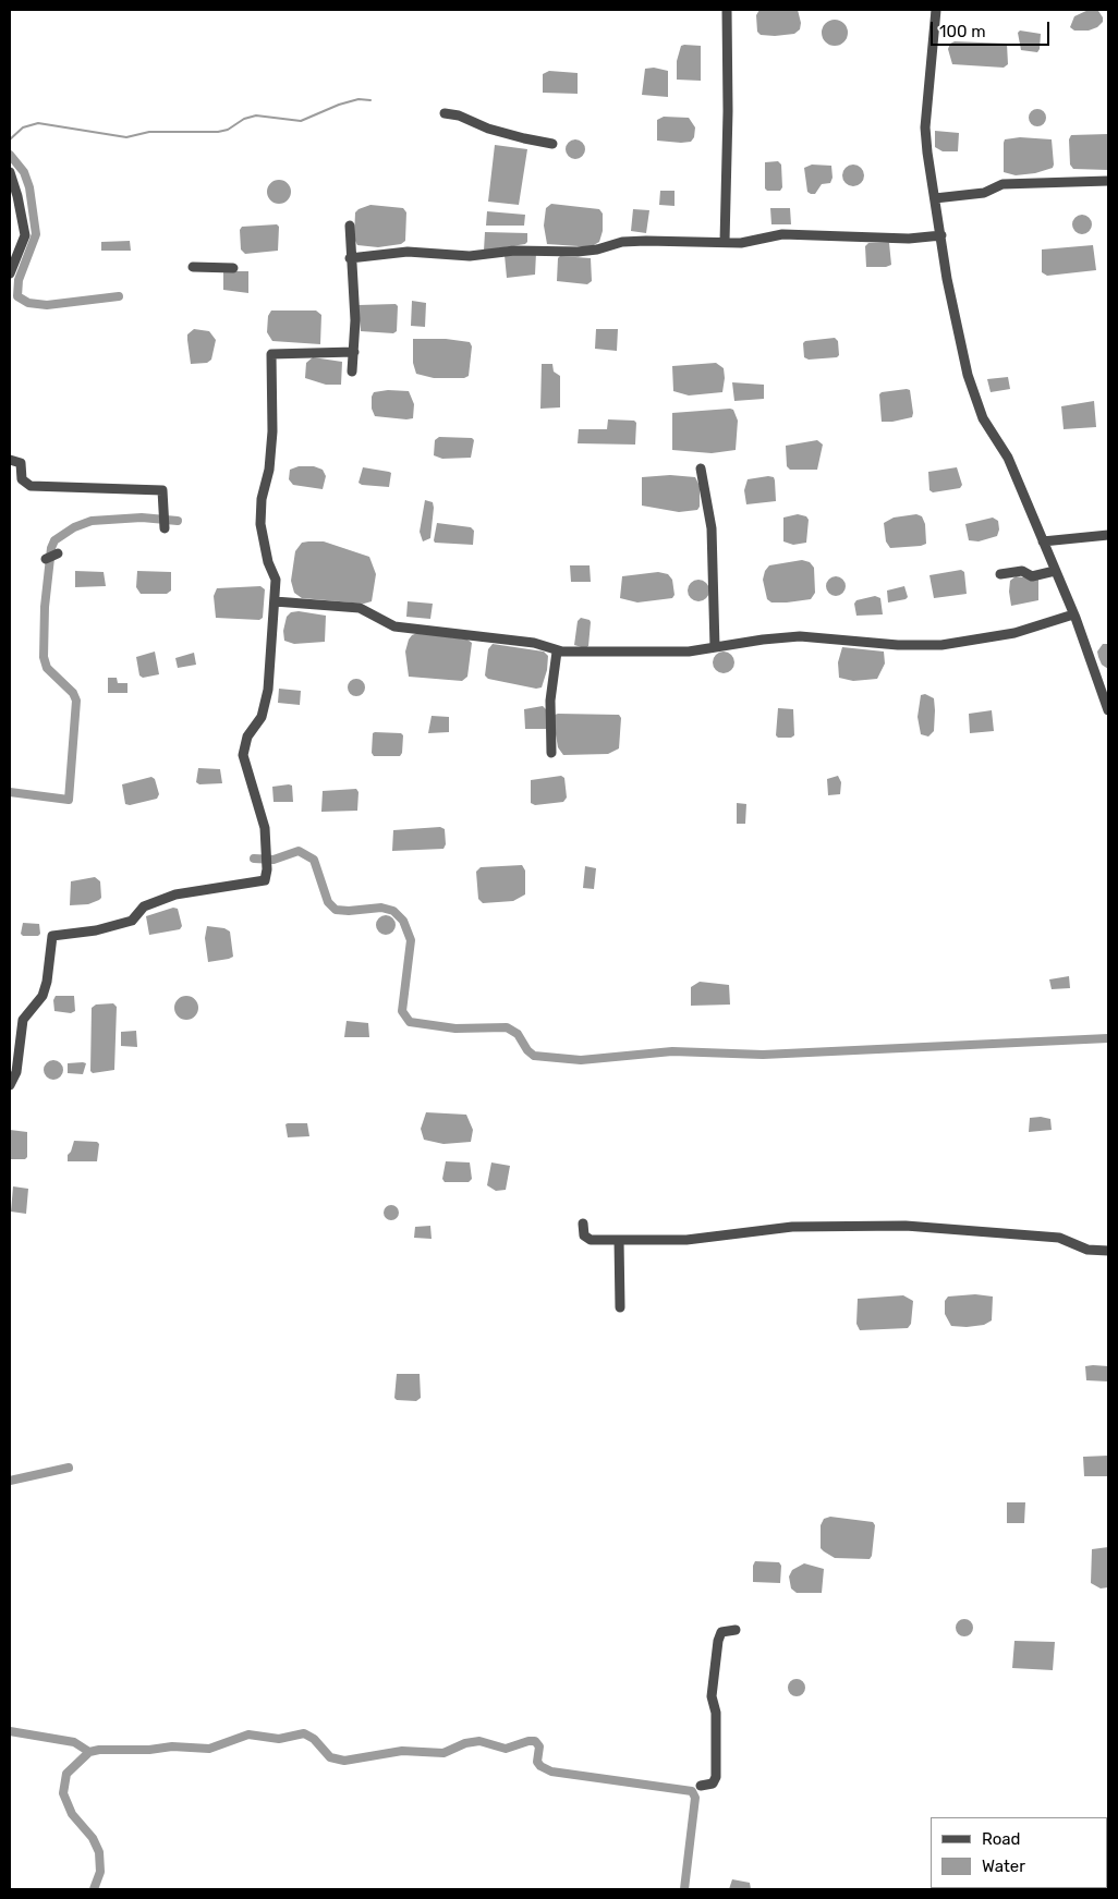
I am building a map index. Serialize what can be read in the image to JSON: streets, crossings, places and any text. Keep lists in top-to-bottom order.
{
  "legend": ["Road", "Water"],
  "scale_bar": "100 m"
}
